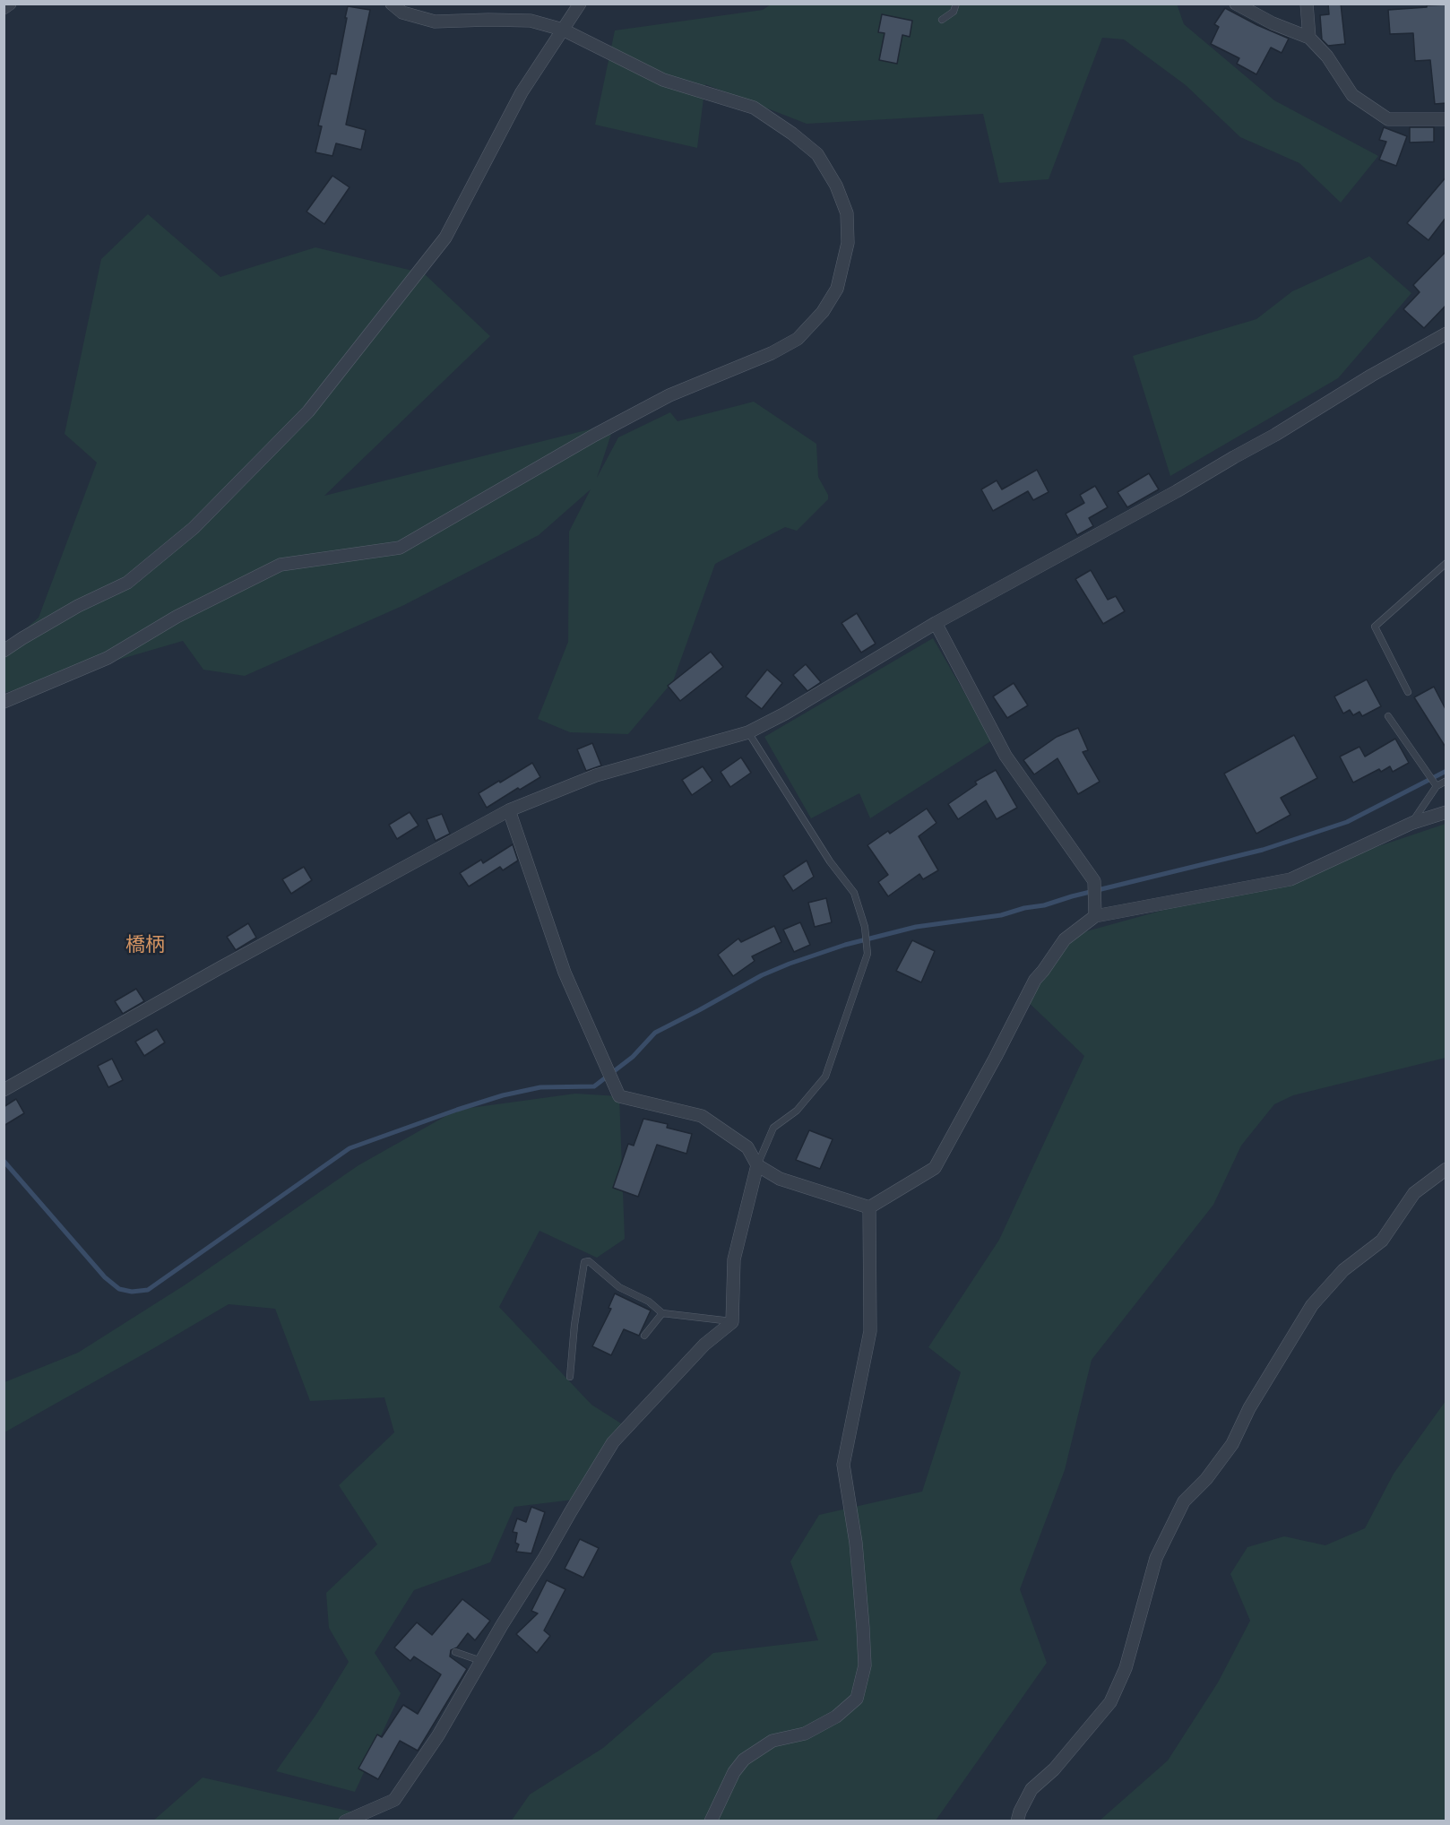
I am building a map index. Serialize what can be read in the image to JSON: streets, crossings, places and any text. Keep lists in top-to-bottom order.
{
  "districts": ["橋柄"]
}
